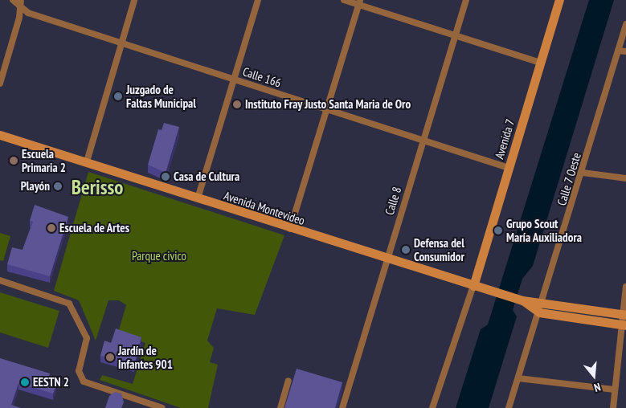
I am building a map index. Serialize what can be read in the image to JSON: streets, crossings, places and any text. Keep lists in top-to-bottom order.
{
  "streets": {
    "main road": ["Avenida 7", "Avenida Montevideo"],
    "street": ["Calle 166", "Calle 7 Oeste", "Calle 8"]
  },
  "crossings": [
    ["Calle 166", "Avenida 7"],
    ["Calle 166", "Calle 8"],
    ["Avenida 7", "Avenida Montevideo"],
    ["Calle 7 Oeste", "Avenida Montevideo"],
    ["Calle 8", "Avenida Montevideo"]
  ],
  "districts": ["Berisso"],
  "parks": ["Parque civico"],
  "places": [
    "Juzgado de Faltas Municipal",
    "Instituto Fray Justo Santa Maria de Oro",
    "Escuela Primaria 2",
    "Casa de Cultura",
    "Playón",
    "Escuela de Artes",
    "Grupo Scout María Auxiliadora",
    "Defensa del Consumidor",
    "Jardín de Infantes 901",
    "EESTN 2"
  ],
  "north": "bottom"
}
